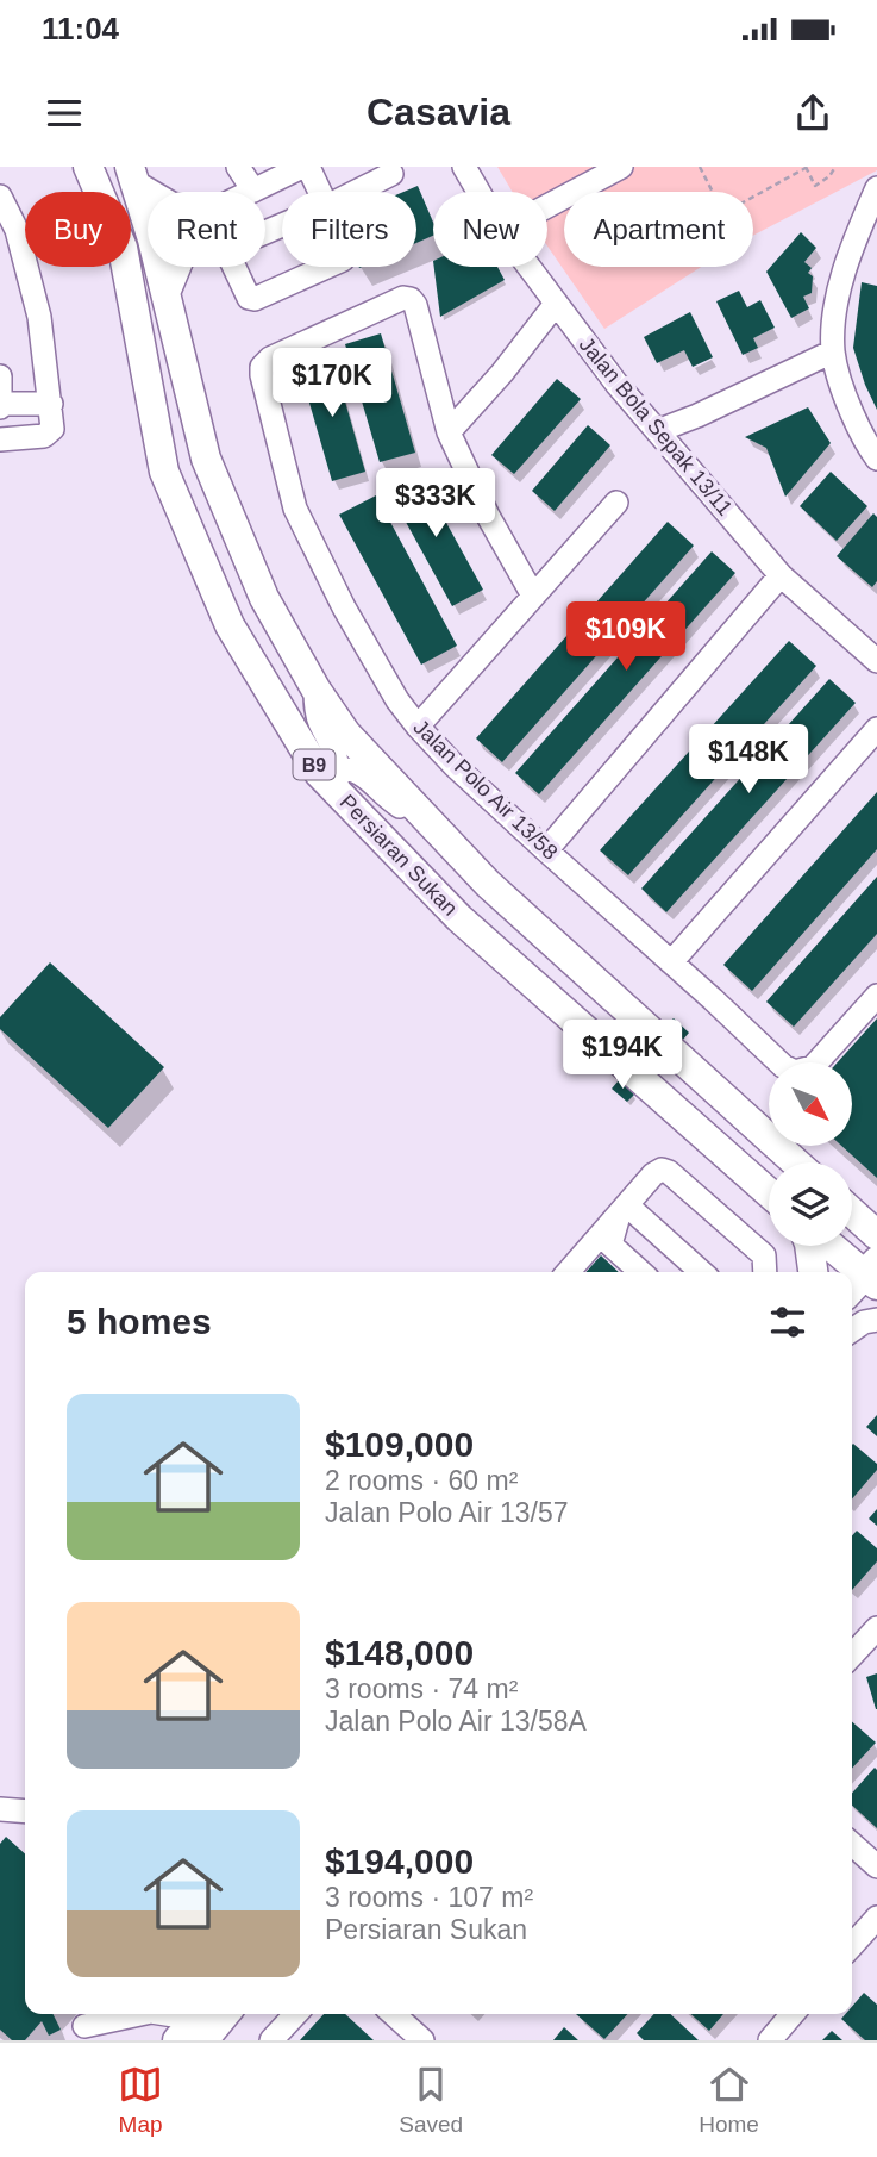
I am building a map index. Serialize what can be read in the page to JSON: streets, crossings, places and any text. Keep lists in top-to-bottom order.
{
  "streets": {
    "main road": ["B9", "Persiaran Sukan"],
    "street": ["Jalan Bola Sepak 13/11", "Jalan Polo Air 13/58"]
  },
  "north": "bottom right",
  "page": {
    "status": "11:04",
    "header": "Casavia",
    "chip": [
      "Buy",
      "Rent",
      "Filters",
      "New",
      "Apartment"
    ],
    "price": [
      "$170K",
      "$333K",
      "$109K",
      "$148K",
      "$194K"
    ],
    "heading": "5 homes",
    "list": [
      {
        "name": "$109,000",
        "note": "2 rooms · 60 m² · Jalan Polo Air 13/57"
      },
      {
        "name": "$148,000",
        "note": "3 rooms · 74 m² · Jalan Polo Air 13/58A"
      },
      {
        "name": "$194,000",
        "note": "3 rooms · 107 m² · Persiaran Sukan"
      }
    ],
    "tabs": ["Map", "Saved", "Home"]
  }
}
